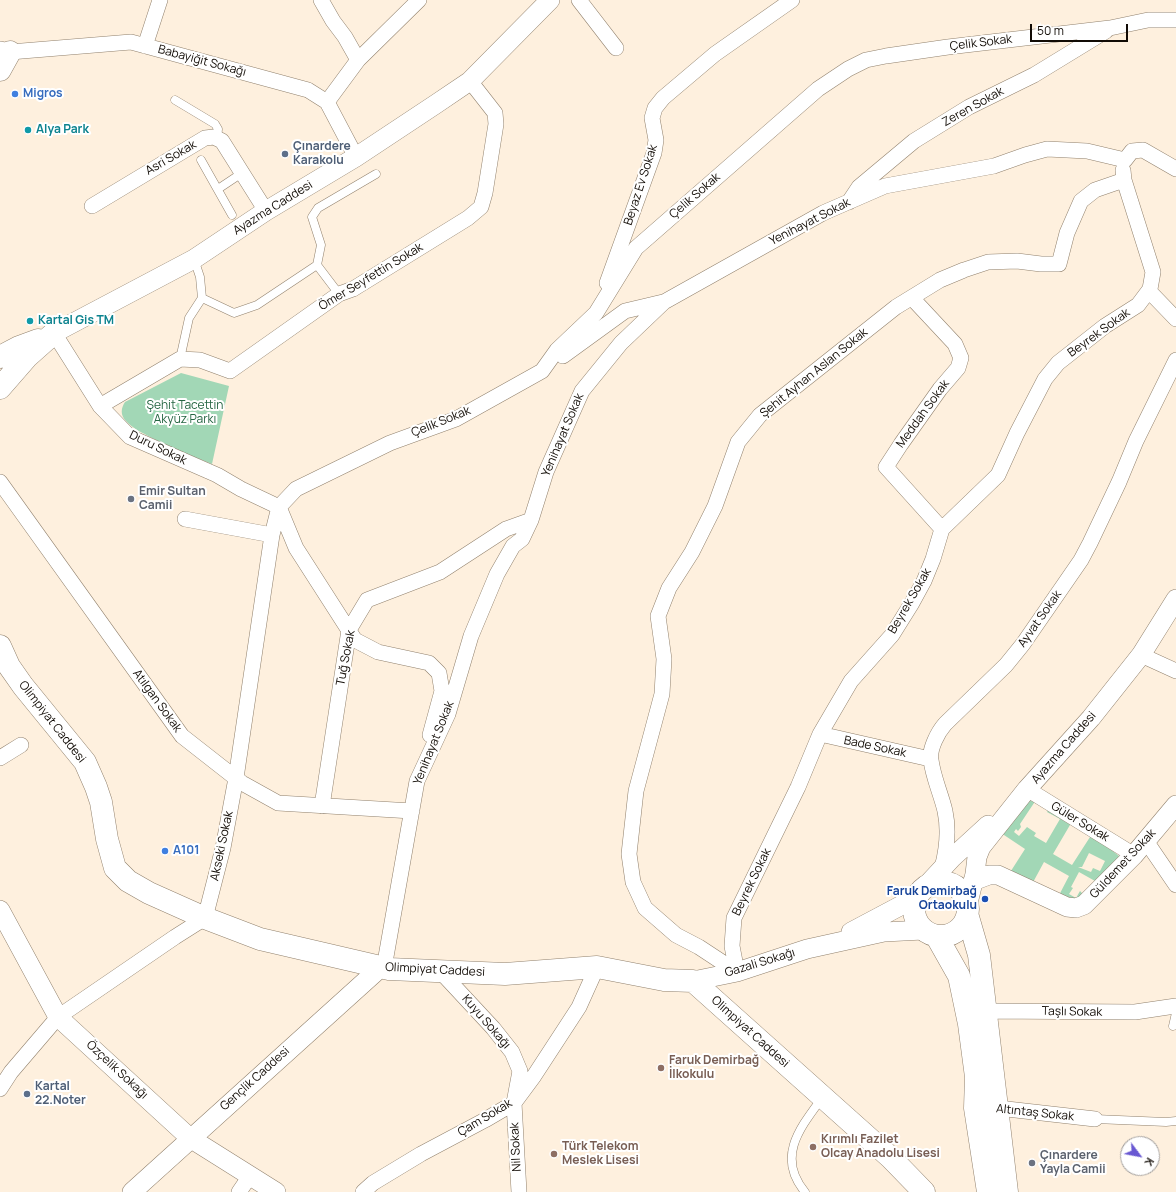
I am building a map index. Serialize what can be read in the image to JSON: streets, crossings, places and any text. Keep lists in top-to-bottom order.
{
  "streets": {
    "main road": ["Ayazma Caddesi", "Olimpiyat Caddesi"],
    "street": [
      "Çelik Sokak",
      "Babayiğit Sokağı",
      "Zeren Sokak",
      "Asri Sokak",
      "Beyaz Ev Sokak",
      "Yenihayat Sokak",
      "Ömer Seyfettin Sokak",
      "Beyrek Sokak",
      "Şehit Ayhan Aslan Sokak",
      "Meddah Sokak",
      "Duru Sokak",
      "Ayvat Sokak",
      "Tuğ Sokak",
      "Atılgan Sokak",
      "Bade Sokak",
      "Güler Sokak",
      "Akseki Sokak",
      "Güldemet Sokak",
      "Gazali Sokağı",
      "Taşlı Sokak",
      "Kuyu Sokağı",
      "Özçelik Sokağı",
      "Gençlik Caddesi",
      "Altıntaş Sokak",
      "Çam Sokak",
      "Nil Sokak"
    ]
  },
  "crossings": [
    ["Çelik Sokak", "Zeren Sokak"],
    ["Çelik Sokak", "Beyaz Ev Sokak"],
    ["Çelik Sokak", "Duru Sokak"],
    ["Çelik Sokak", "Akseki Sokak"],
    ["Zeren Sokak", "Yenihayat Sokak"],
    ["Ayazma Caddesi", "Ömer Seyfettin Sokak"],
    ["Ayazma Caddesi", "Duru Sokak"],
    ["Ayazma Caddesi", "Güler Sokak"],
    ["Ayazma Caddesi", "Güldemet Sokak"],
    ["Yenihayat Sokak", "Beyrek Sokak"],
    ["Yenihayat Sokak", "Tuğ Sokak"],
    ["Yenihayat Sokak", "Atılgan Sokak"],
    ["Yenihayat Sokak", "Olimpiyat Caddesi"],
    ["Yenihayat Sokak", "Gençlik Caddesi"],
    ["Beyrek Sokak", "Şehit Ayhan Aslan Sokak"],
    ["Beyrek Sokak", "Meddah Sokak"],
    ["Beyrek Sokak", "Bade Sokak"],
    ["Beyrek Sokak", "Gazali Sokağı"],
    ["Şehit Ayhan Aslan Sokak", "Meddah Sokak"],
    ["Şehit Ayhan Aslan Sokak", "Gazali Sokağı"],
    ["Duru Sokak", "Akseki Sokak"],
    ["Ayvat Sokak", "Bade Sokak"],
    ["Tuğ Sokak", "Atılgan Sokak"],
    ["Atılgan Sokak", "Akseki Sokak"],
    ["Olimpiyat Caddesi", "Akseki Sokak"],
    ["Olimpiyat Caddesi", "Gazali Sokağı"],
    ["Olimpiyat Caddesi", "Kuyu Sokağı"],
    ["Olimpiyat Caddesi", "Gençlik Caddesi"],
    ["Olimpiyat Caddesi", "Çam Sokak"],
    ["Güler Sokak", "Güldemet Sokak"],
    ["Kuyu Sokağı", "Çam Sokak"],
    ["Kuyu Sokağı", "Nil Sokak"],
    ["Özçelik Sokağı", "Gençlik Caddesi"],
    ["Çam Sokak", "Nil Sokak"]
  ],
  "parks": ["Şehit Tacettin Akyüz Parkı"],
  "places": [
    "Migros",
    "Alya Park",
    "Çınardere Karakolu",
    "Kartal Gis TM",
    "Emir Sultan Camii",
    "A101",
    "Faruk Demirbağ Ortaokulu",
    "Faruk Demirbağ İlkokulu",
    "Kartal 22.Noter",
    "Kırımlı Fazilet Olcay Anadolu Lisesi",
    "Türk Telekom Meslek Lisesi",
    "Çınardere Yayla Camii"
  ],
  "scale_bar": "50 m",
  "north": "bottom right"
}
